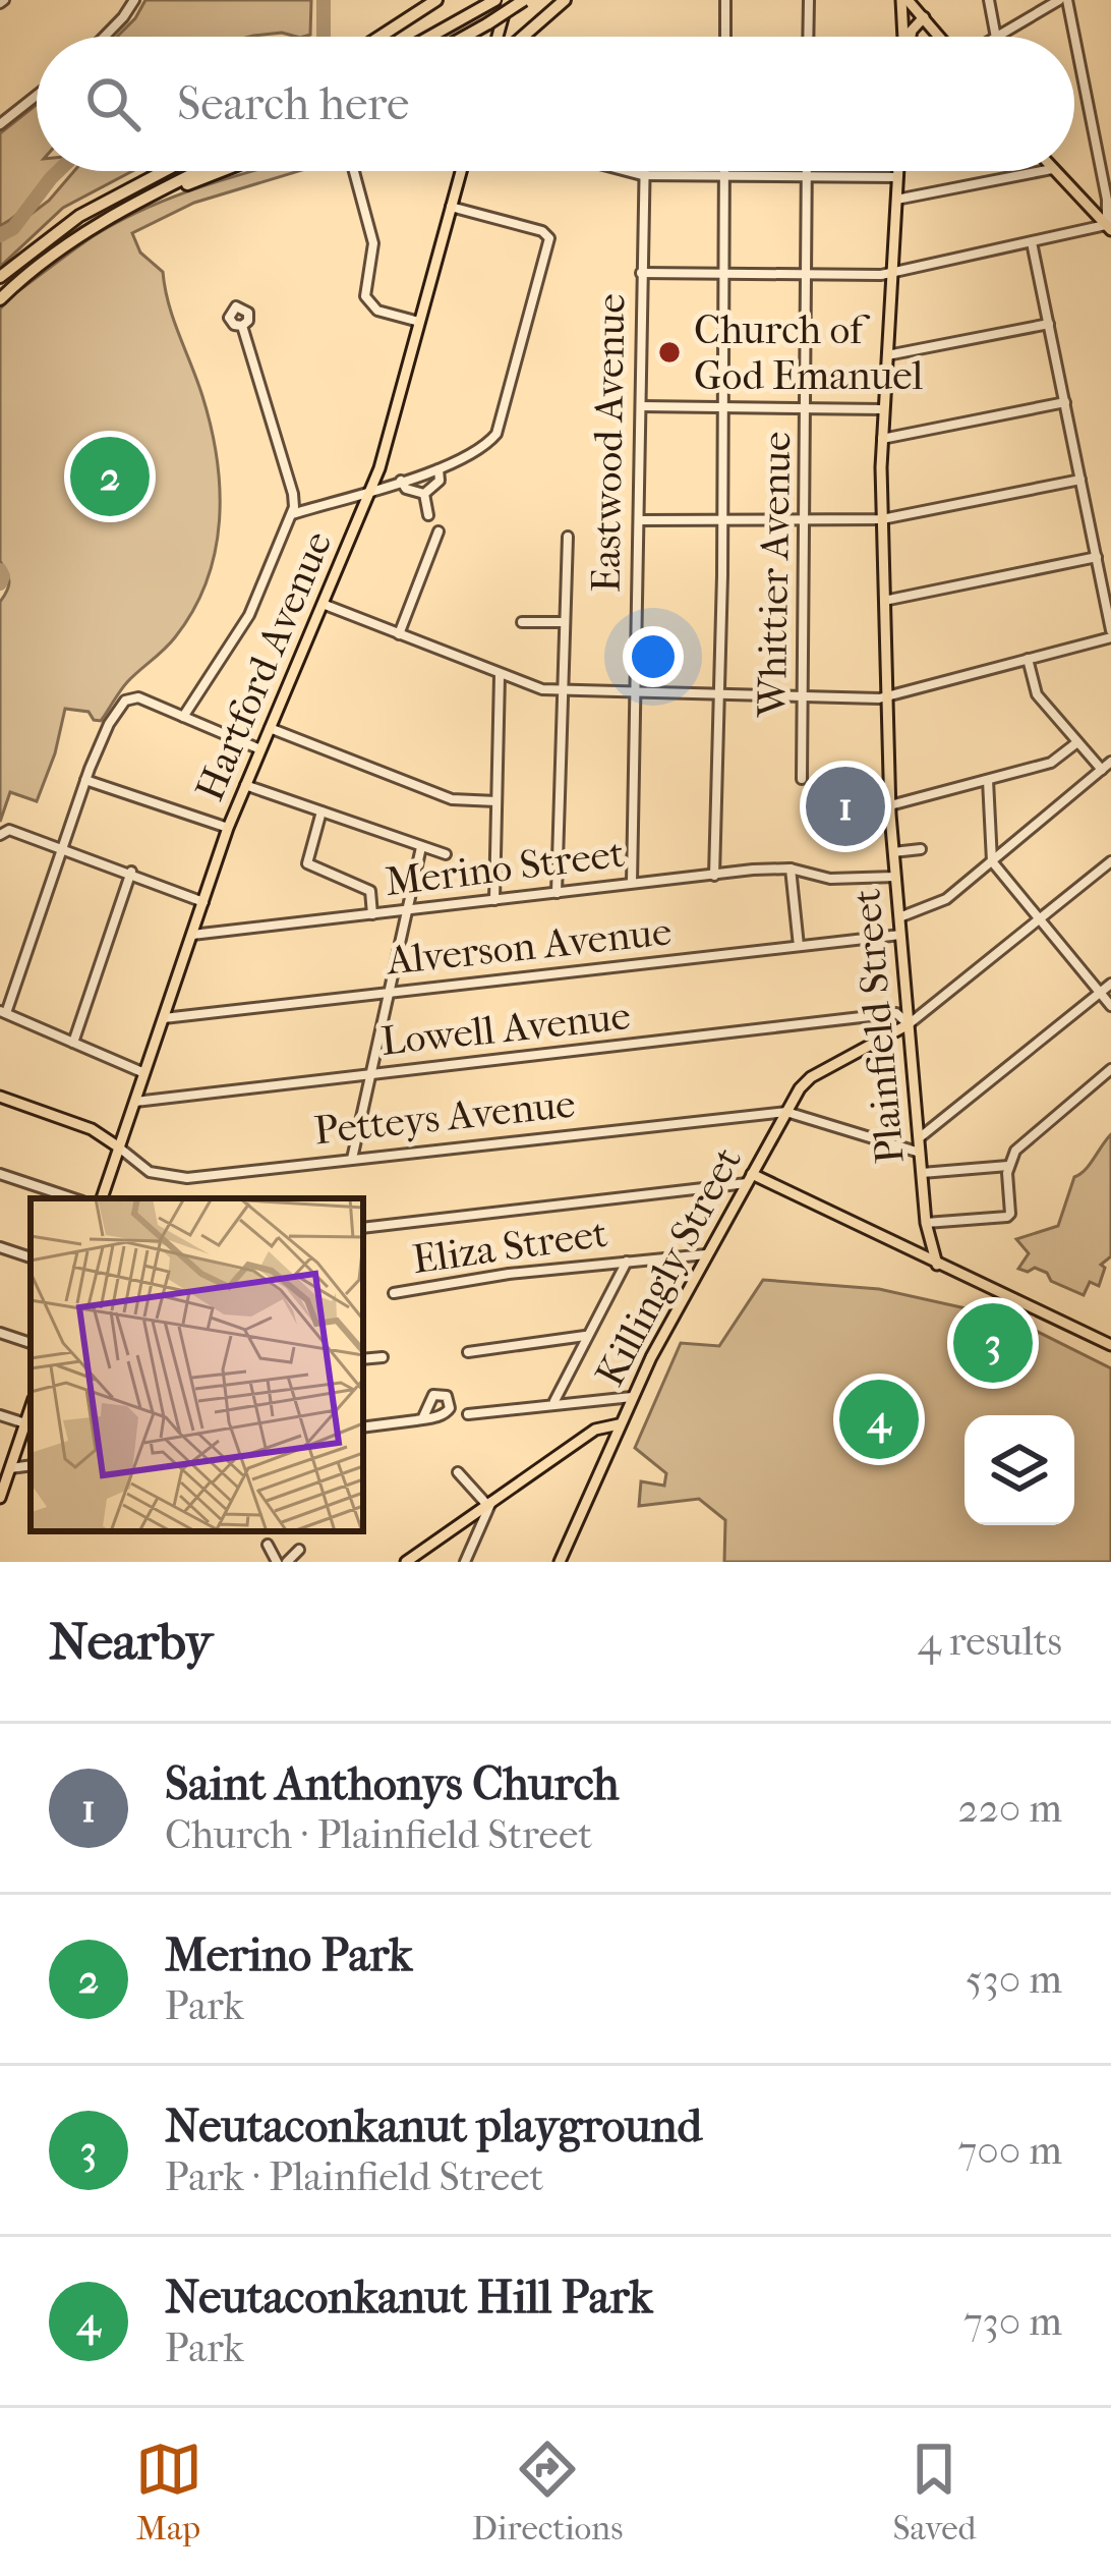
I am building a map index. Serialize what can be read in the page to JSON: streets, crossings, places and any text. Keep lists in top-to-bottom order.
{
  "streets": {
    "main road": ["Hartford Avenue", "Plainfield Street", "Killingly Street"],
    "street": [
      "Eastwood Avenue",
      "Whittier Avenue",
      "Merino Street",
      "Alverson Avenue",
      "Lowell Avenue",
      "Petteys Avenue",
      "Eliza Street"
    ]
  },
  "crossings": [
    ["Eastwood Avenue", "Merino Street"],
    ["Hartford Avenue", "Merino Street"],
    ["Hartford Avenue", "Alverson Avenue"],
    ["Hartford Avenue", "Lowell Avenue"],
    ["Hartford Avenue", "Petteys Avenue"],
    ["Merino Street", "Plainfield Street"],
    ["Alverson Avenue", "Plainfield Street"],
    ["Plainfield Street", "Lowell Avenue"],
    ["Plainfield Street", "Killingly Street"],
    ["Lowell Avenue", "Killingly Street"],
    ["Petteys Avenue", "Killingly Street"],
    ["Eliza Street", "Killingly Street"]
  ],
  "places": ["Church of God Emanuel"],
  "page": {
    "search": "Search here",
    "pins": [
      "2",
      "1",
      "3",
      "4"
    ],
    "heading": ["Nearby", "4 results"],
    "list": [
      {
        "mark": "1",
        "name": "Saint Anthonys Church",
        "note": "Church · Plainfield Street",
        "value": "220 m"
      },
      {
        "mark": "2",
        "name": "Merino Park",
        "note": "Park",
        "value": "530 m"
      },
      {
        "mark": "3",
        "name": "Neutaconkanut playground",
        "note": "Park · Plainfield Street",
        "value": "700 m"
      },
      {
        "mark": "4",
        "name": "Neutaconkanut Hill Park",
        "note": "Park",
        "value": "730 m"
      }
    ],
    "nav": ["Map", "Directions", "Saved"]
  }
}
